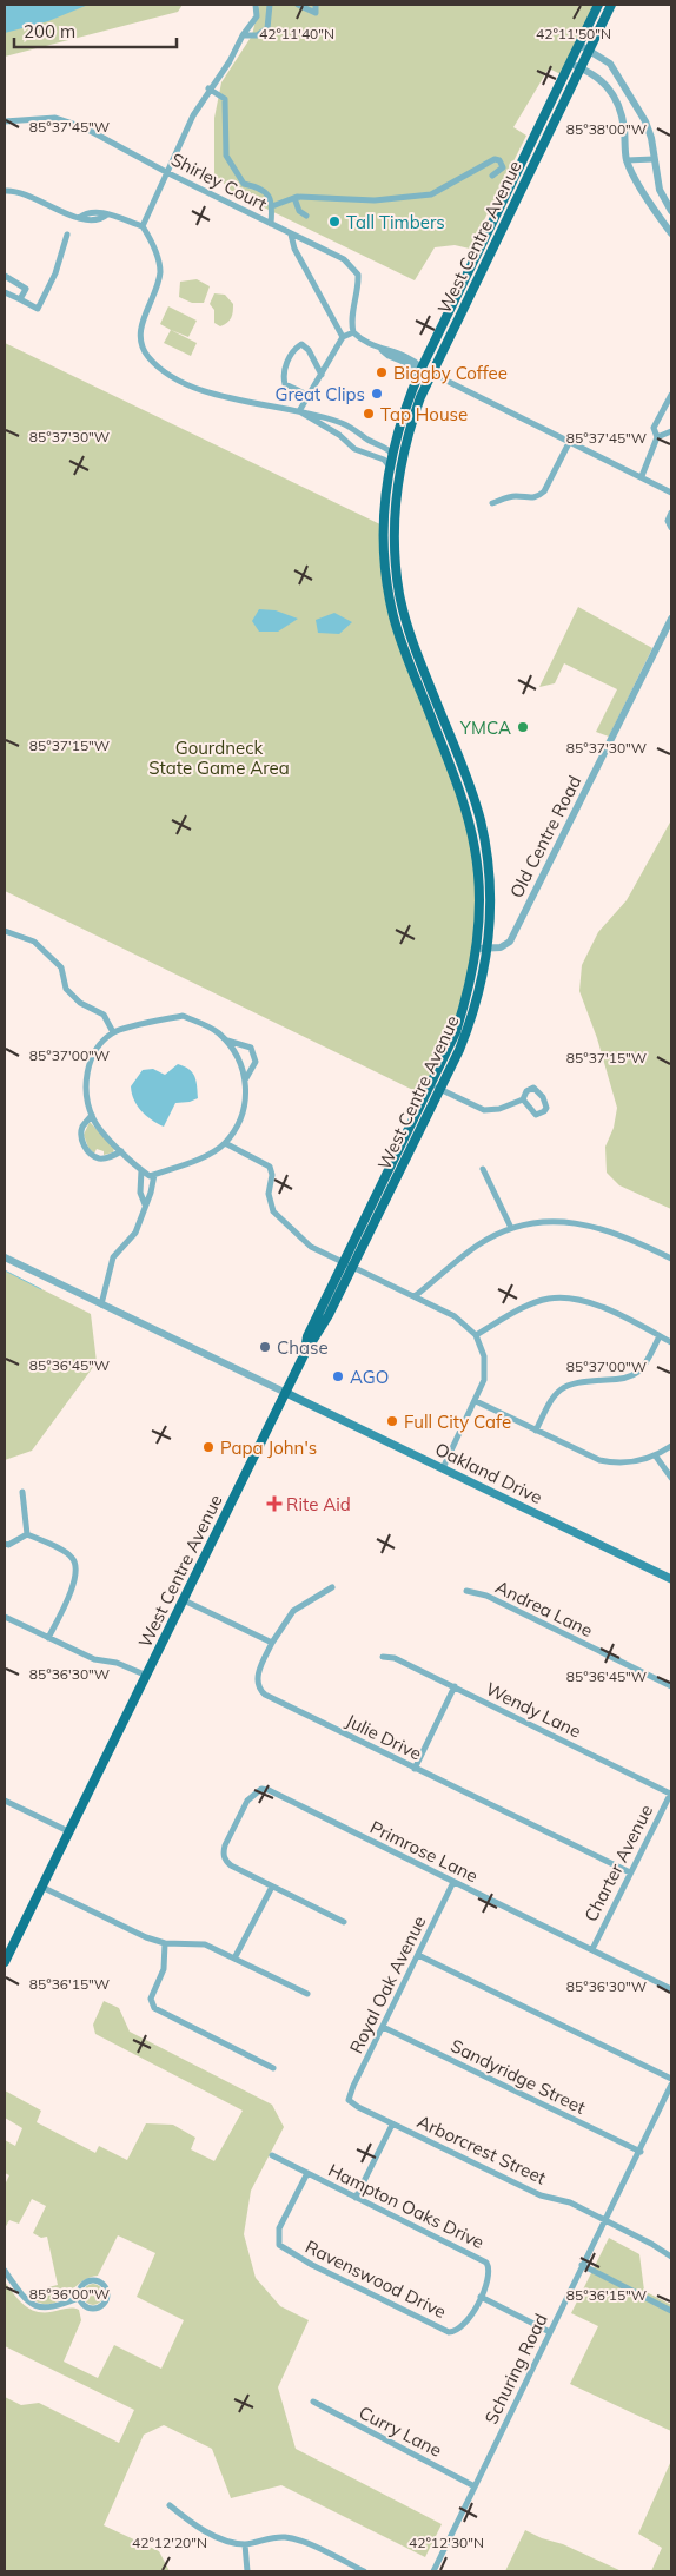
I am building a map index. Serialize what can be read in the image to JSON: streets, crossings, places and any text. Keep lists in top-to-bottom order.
{
  "streets": {
    "main road": ["West Centre Avenue", "Oakland Drive"],
    "street": [
      "Shirley Court",
      "Old Centre Road",
      "Andrea Lane",
      "Wendy Lane",
      "Julie Drive",
      "Primrose Lane",
      "Charter Avenue",
      "Royal Oak Avenue",
      "Sandyridge Street",
      "Arborcrest Street",
      "Hampton Oaks Drive",
      "Ravenswood Drive",
      "Schuring Road",
      "Curry Lane"
    ]
  },
  "crossings": [
    ["West Centre Avenue", "Old Centre Road"],
    ["West Centre Avenue", "Oakland Drive"],
    ["Wendy Lane", "Charter Avenue"],
    ["Julie Drive", "Charter Avenue"],
    ["Primrose Lane", "Charter Avenue"],
    ["Primrose Lane", "Royal Oak Avenue"],
    ["Royal Oak Avenue", "Sandyridge Street"],
    ["Royal Oak Avenue", "Arborcrest Street"],
    ["Sandyridge Street", "Schuring Road"],
    ["Arborcrest Street", "Schuring Road"],
    ["Hampton Oaks Drive", "Ravenswood Drive"],
    ["Schuring Road", "Curry Lane"]
  ],
  "parks": ["Gourdneck State Game Area"],
  "places": {
    "other": [
      "Tall Timbers",
      "Biggby Coffee",
      "Great Clips",
      "Tap House",
      "YMCA",
      "Chase",
      "AGO",
      "Full City Cafe",
      "Papa John's"
    ],
    "health": ["Rite Aid"]
  },
  "scale_bar": "200 m",
  "coordinates": [
    "42°11'40\"N",
    "42°11'50\"N",
    "85°37'45\"W",
    "85°38'00\"W",
    "85°37'30\"W",
    "85°37'15\"W",
    "85°37'00\"W",
    "85°36'45\"W",
    "85°36'30\"W",
    "85°36'15\"W",
    "85°36'00\"W",
    "42°12'20\"N",
    "42°12'30\"N"
  ]
}
